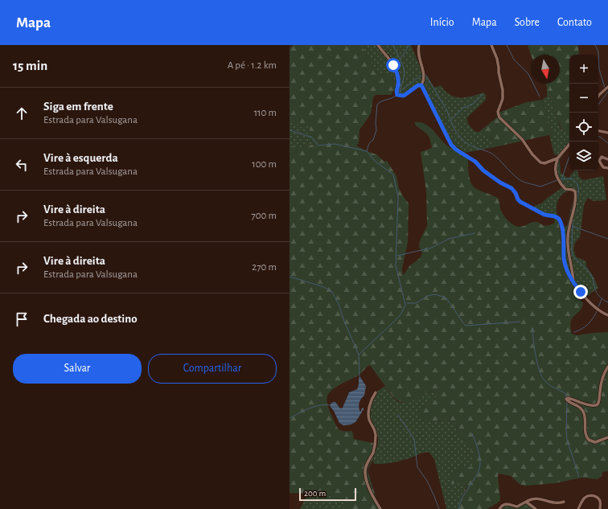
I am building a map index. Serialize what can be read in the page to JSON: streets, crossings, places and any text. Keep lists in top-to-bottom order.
{
  "scale_bar": "200 m",
  "north": "bottom",
  "page": {
    "header": "Mapa",
    "nav": [
      "Início",
      "Mapa",
      "Sobre",
      "Contato"
    ],
    "heading": ["15 min", "A pé · 1.2 km"],
    "map_buttons": ["+", "−"],
    "list": [
      ["Siga em frente", "Estrada para Valsugana", "110 m"],
      ["Vire à esquerda", "Estrada para Valsugana", "100 m"],
      ["Vire à direita", "Estrada para Valsugana", "700 m"],
      ["Vire à direita", "Estrada para Valsugana", "270 m"],
      "Chegada ao destino"
    ],
    "buttons": ["Salvar", "Compartilhar"],
    "scale": "200 m"
  }
}
